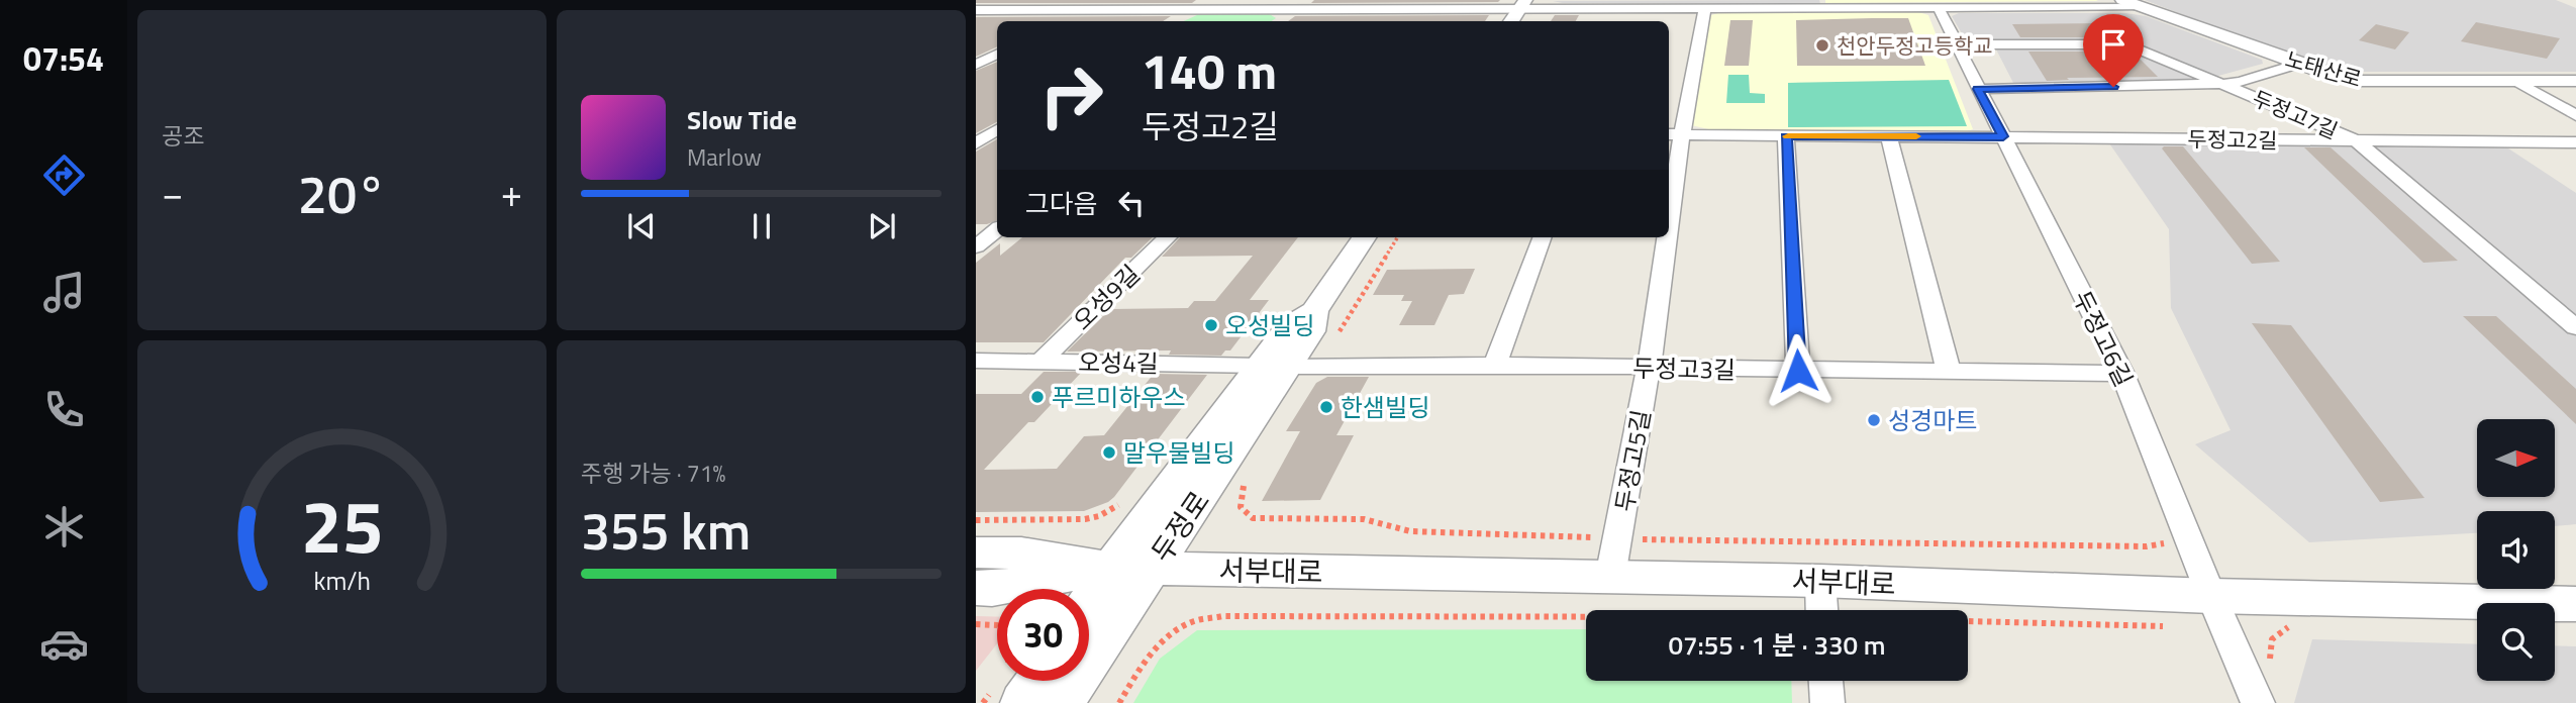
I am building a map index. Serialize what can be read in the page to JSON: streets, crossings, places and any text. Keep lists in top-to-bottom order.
{
  "streets": {
    "street": [
      "노태산로",
      "두정고7길",
      "두정고2길",
      "오성9길",
      "두정고6길",
      "오성4길",
      "두정고3길",
      "두정고5길",
      "두정로",
      "서부대로"
    ]
  },
  "crossings": [
    ["두정고7길", "두정고2길"],
    ["두정고7길", "두정고6길"],
    ["두정고2길", "두정고6길"],
    ["두정고2길", "두정고5길"],
    ["오성9길", "오성4길"],
    ["두정고6길", "두정고3길"],
    ["두정고6길", "서부대로"],
    ["오성4길", "두정고3길"],
    ["오성4길", "두정로"],
    ["두정고3길", "두정고5길"],
    ["두정고3길", "두정로"],
    ["두정고5길", "서부대로"],
    ["두정로", "서부대로"]
  ],
  "places": [
    "천안두정고등학교",
    "오성빌딩",
    "푸르미하우스",
    "한샘빌딩",
    "성경마트",
    "말우물빌딩"
  ],
  "north": "right",
  "page": {
    "tabs": "07:54",
    "tile": [
      "공조",
      ["주행 가능 · 71%", "355 km"]
    ],
    "turn": ["140 m", "두정고2길"],
    "song": ["Slow Tide", "Marlow"],
    "heat": ["−", "20°", "+"],
    "then": "그다음",
    "limit": "30",
    "trip": "07:55 · 1 분 · 330 m",
    "gauge": ["25", "km/h"]
  }
}
